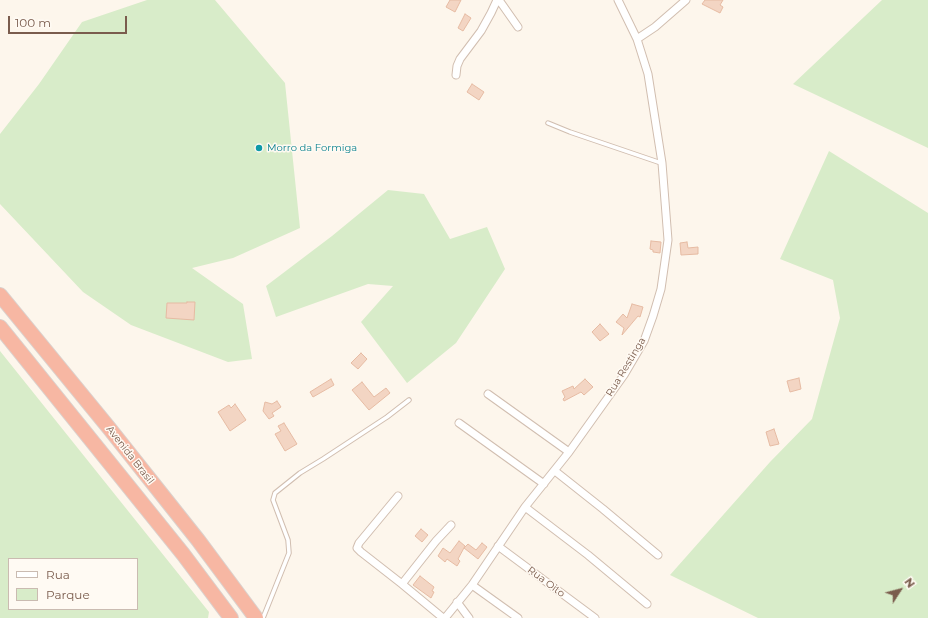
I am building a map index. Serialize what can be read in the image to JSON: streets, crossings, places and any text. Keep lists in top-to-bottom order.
{
  "streets": {
    "highway": ["Avenida Brasil"],
    "street": ["Rua Restinga", "Rua Oito"]
  },
  "crossings": [
    ["Rua Restinga", "Rua Oito"]
  ],
  "places": ["Morro da Formiga"],
  "legend": ["Rua", "Parque"],
  "scale_bar": "100 m",
  "north": "top right"
}
